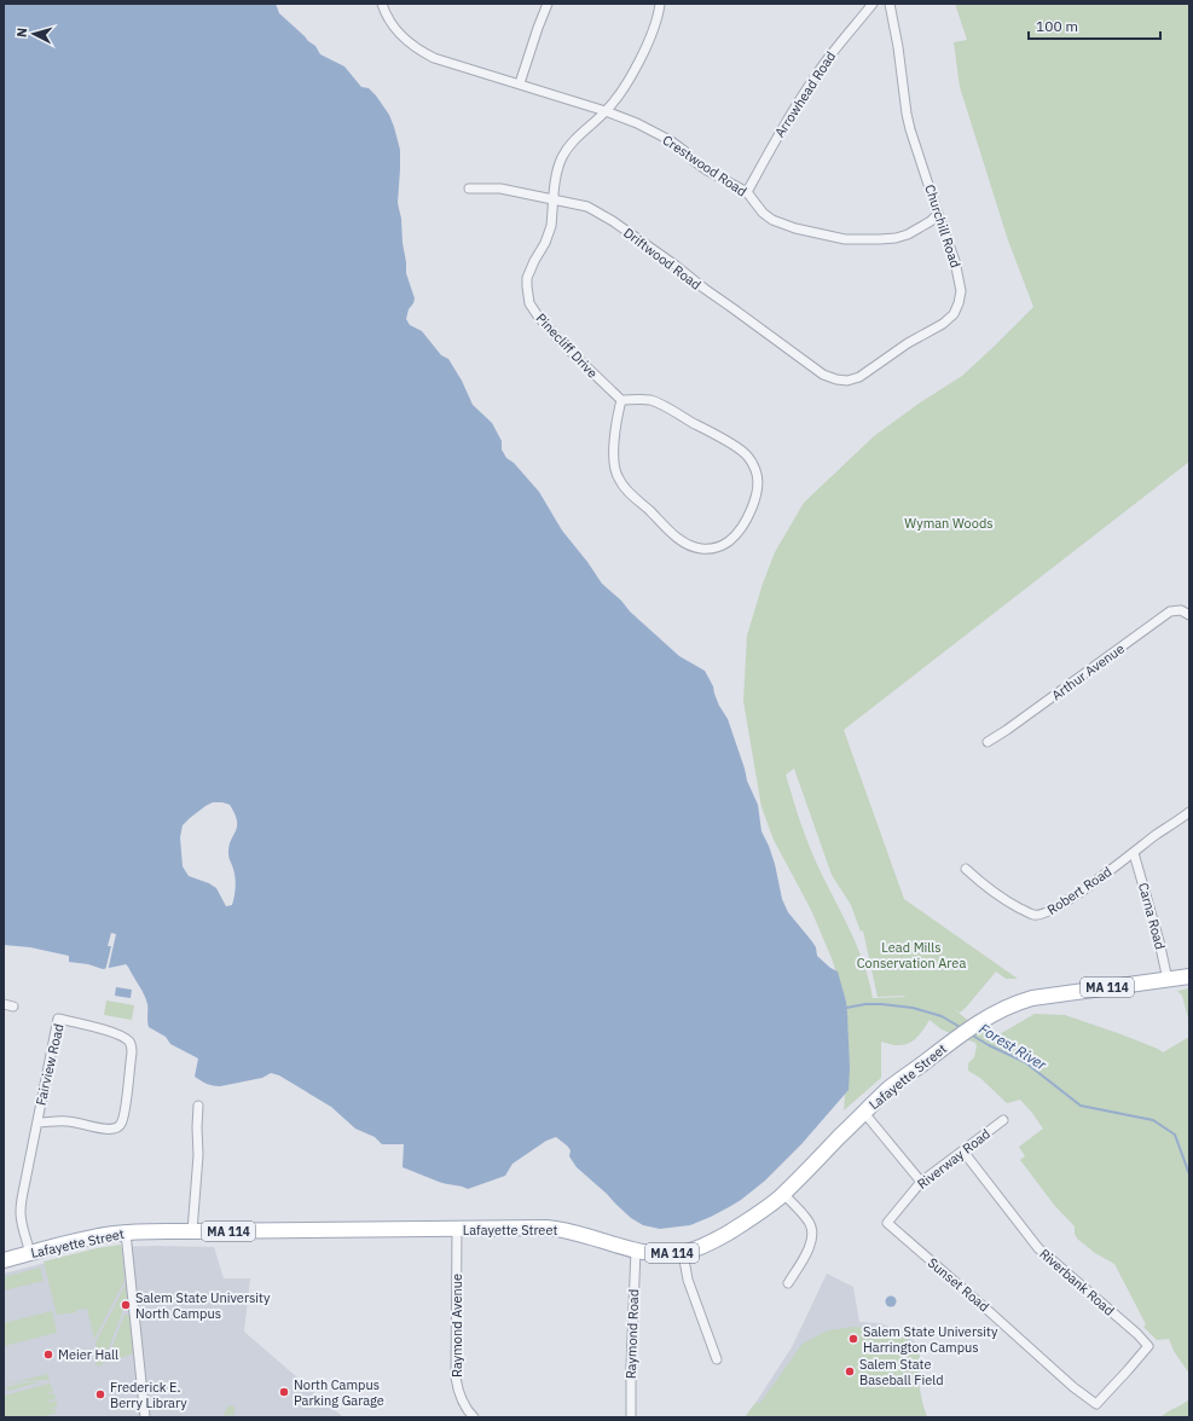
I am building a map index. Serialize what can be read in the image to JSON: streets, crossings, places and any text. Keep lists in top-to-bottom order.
{
  "streets": {
    "main road": ["MA 114", "Lafayette Street"],
    "street": [
      "Arrowhead Road",
      "Crestwood Road",
      "Churchill Road",
      "Driftwood Road",
      "Pinecliff Drive",
      "Arthur Avenue",
      "Robert Road",
      "Carna Road",
      "Fairview Road",
      "Riverway Road",
      "Riverbank Road",
      "Sunset Road",
      "Raymond Avenue",
      "Raymond Road"
    ]
  },
  "crossings": [
    ["Arrowhead Road", "Crestwood Road"],
    ["Crestwood Road", "Churchill Road"],
    ["Crestwood Road", "Pinecliff Drive"],
    ["Churchill Road", "Driftwood Road"],
    ["Driftwood Road", "Pinecliff Drive"],
    ["Robert Road", "Carna Road"],
    ["Carna Road", "Lafayette Street"],
    ["Fairview Road", "Lafayette Street"],
    ["Lafayette Street", "Raymond Avenue"],
    ["Lafayette Street", "Raymond Road"],
    ["Riverway Road", "Riverbank Road"],
    ["Riverway Road", "Sunset Road"],
    ["Riverbank Road", "Sunset Road"]
  ],
  "water": ["Forest River"],
  "parks": ["Wyman Woods", "Lead Mills Conservation Area"],
  "places": [
    "Salem State University North Campus",
    "Salem State University Harrington Campus",
    "Meier Hall",
    "Salem State Baseball Field",
    "North Campus Parking Garage",
    "Frederick E. Berry Library"
  ],
  "scale_bar": "100 m",
  "north": "left"
}
